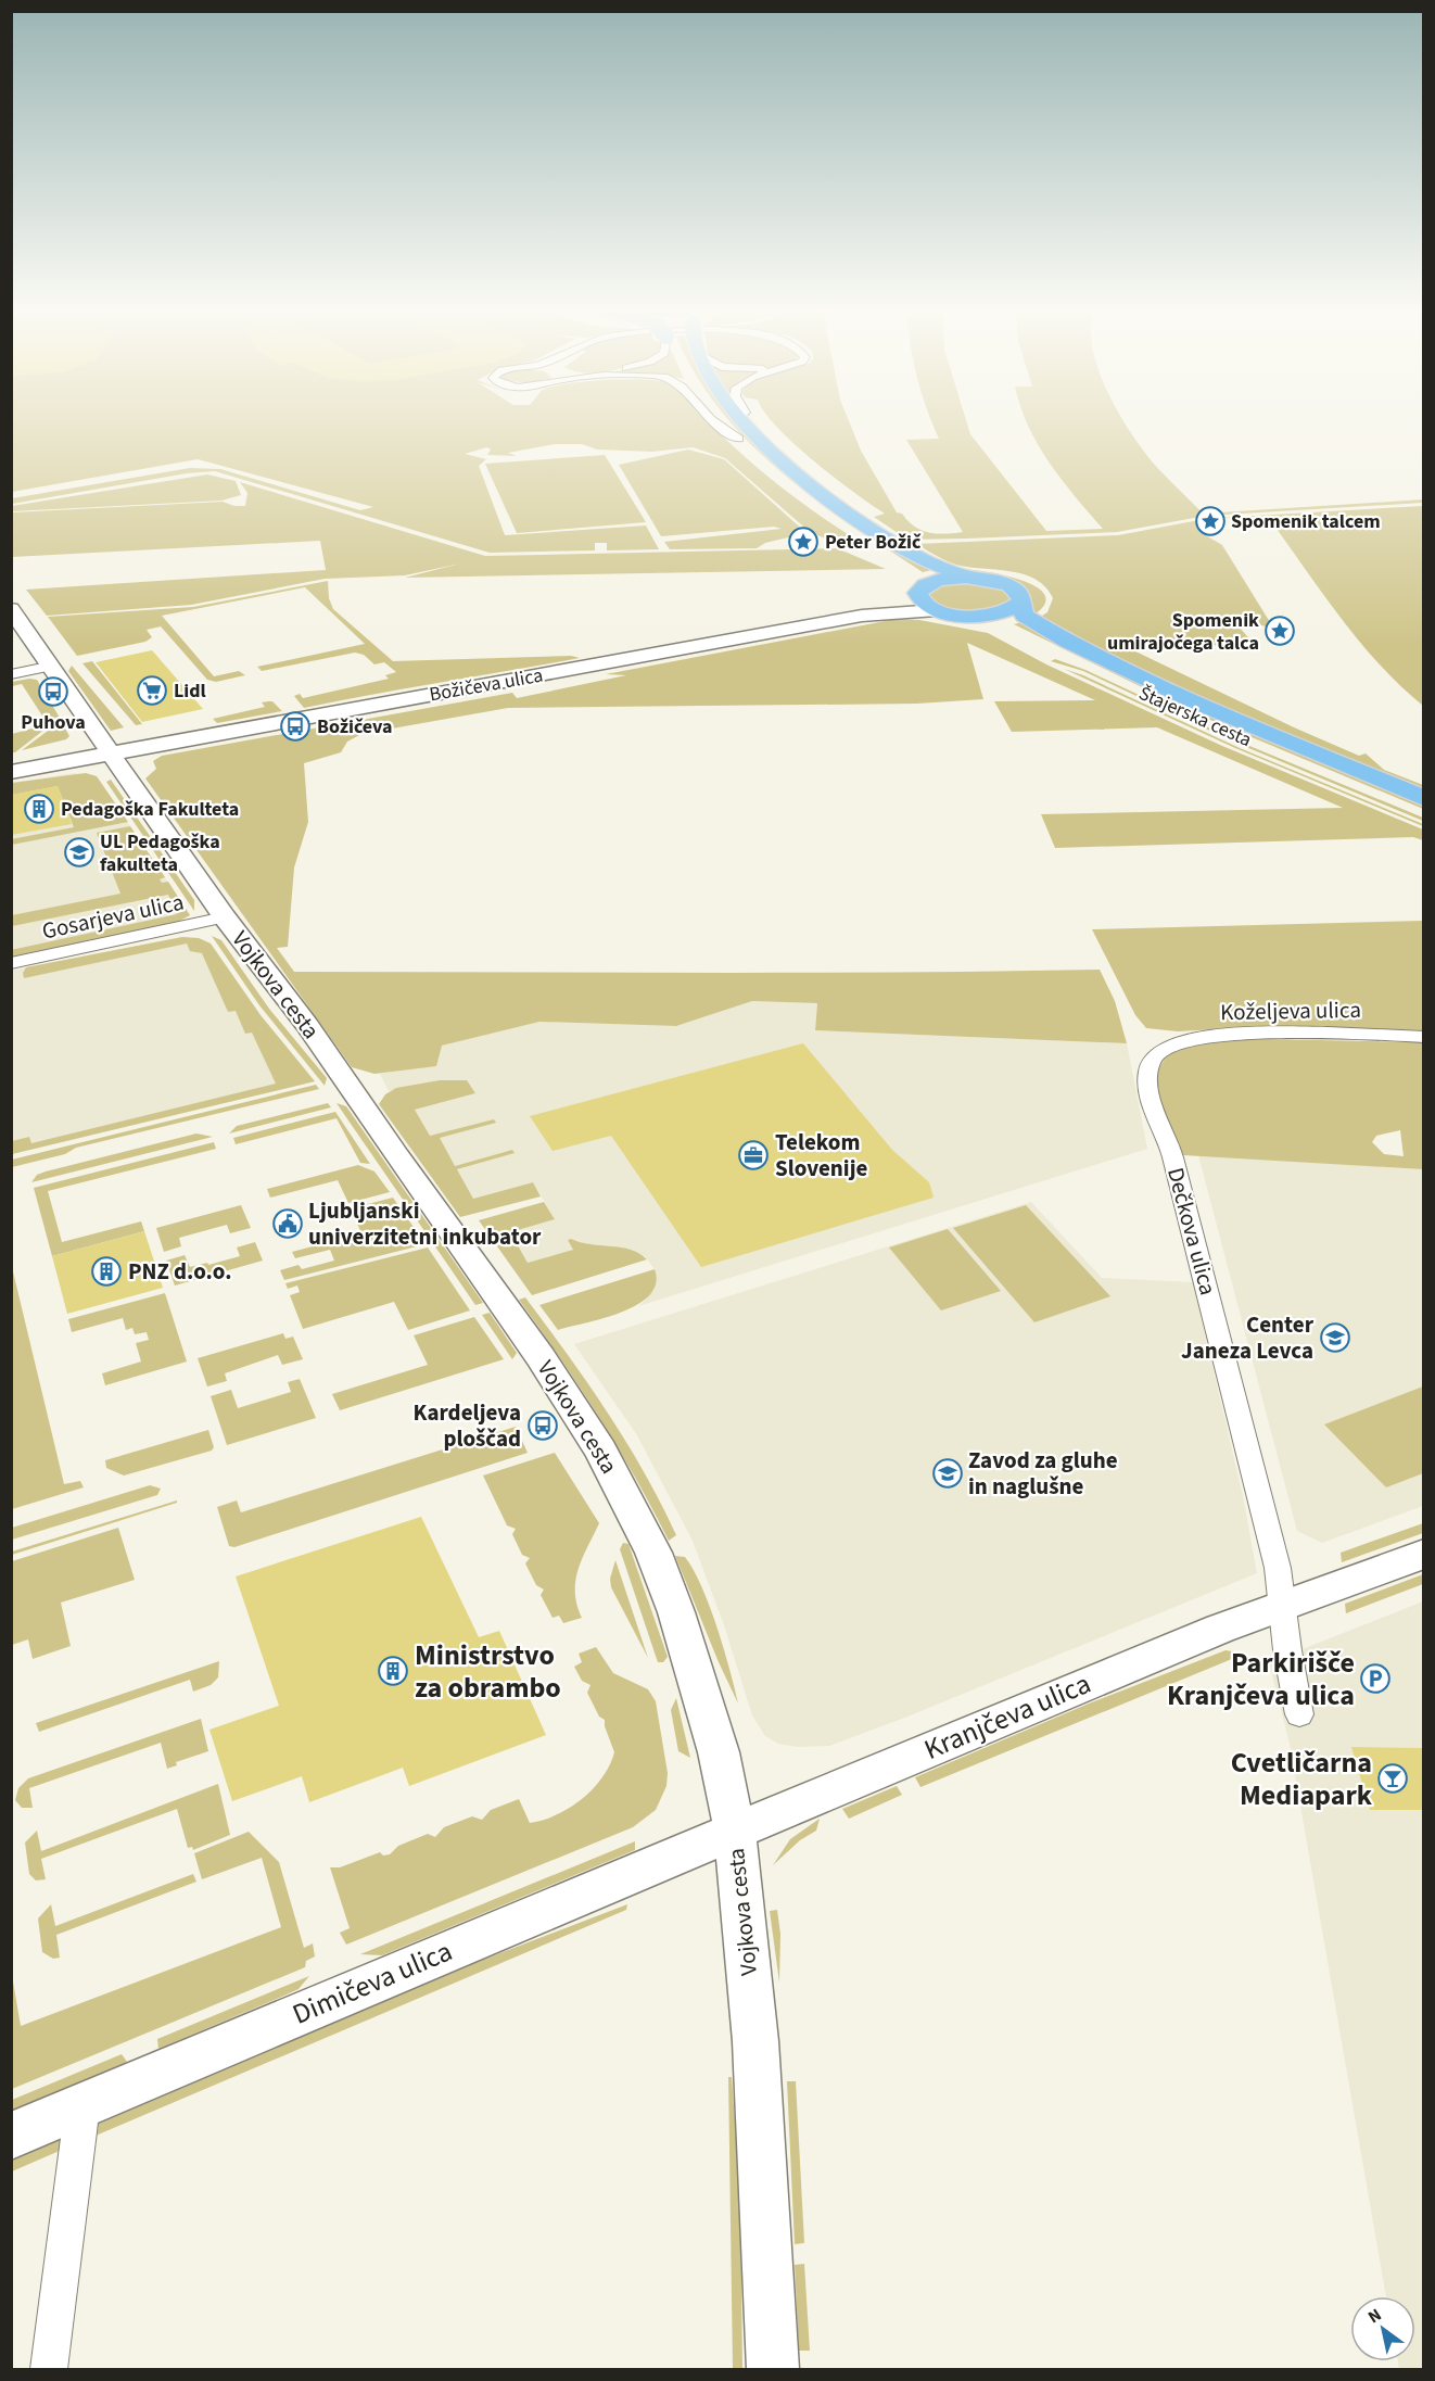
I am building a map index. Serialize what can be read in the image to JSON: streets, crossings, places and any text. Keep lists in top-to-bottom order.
{
  "streets": {
    "main road": ["Štajerska cesta"],
    "street": [
      "Božičeva ulica",
      "Gosarjeva ulica",
      "Vojkova cesta",
      "Koželjeva ulica",
      "Dečkova ulica",
      "Kranjčeva ulica",
      "Dimičeva ulica"
    ]
  },
  "crossings": [
    ["Božičeva ulica", "Štajerska cesta"],
    ["Božičeva ulica", "Vojkova cesta"],
    ["Gosarjeva ulica", "Vojkova cesta"],
    ["Vojkova cesta", "Kranjčeva ulica"],
    ["Vojkova cesta", "Dimičeva ulica"],
    ["Koželjeva ulica", "Dečkova ulica"],
    ["Dečkova ulica", "Kranjčeva ulica"],
    ["Kranjčeva ulica", "Dimičeva ulica"]
  ],
  "places": {
    "place": ["Spomenik talcem", "Peter Božič", "Spomenik umirajočega talca"],
    "supermarket": ["Lidl"],
    "bus stop": ["Puhova", "Božičeva", "Kardeljeva ploščad"],
    "building": ["Pedagoška Fakulteta", "PNZ d.o.o.", "Ministrstvo za obrambo"],
    "school or university": ["UL Pedagoška fakulteta", "Center Janeza Levca", "Zavod za gluhe in naglušne"],
    "office": ["Telekom Slovenije"],
    "public building": ["Ljubljanski univerzitetni inkubator"],
    "parking": ["Parkirišče Kranjčeva ulica"],
    "bar": ["Cvetličarna Mediapark"]
  },
  "north": "top left"
}
